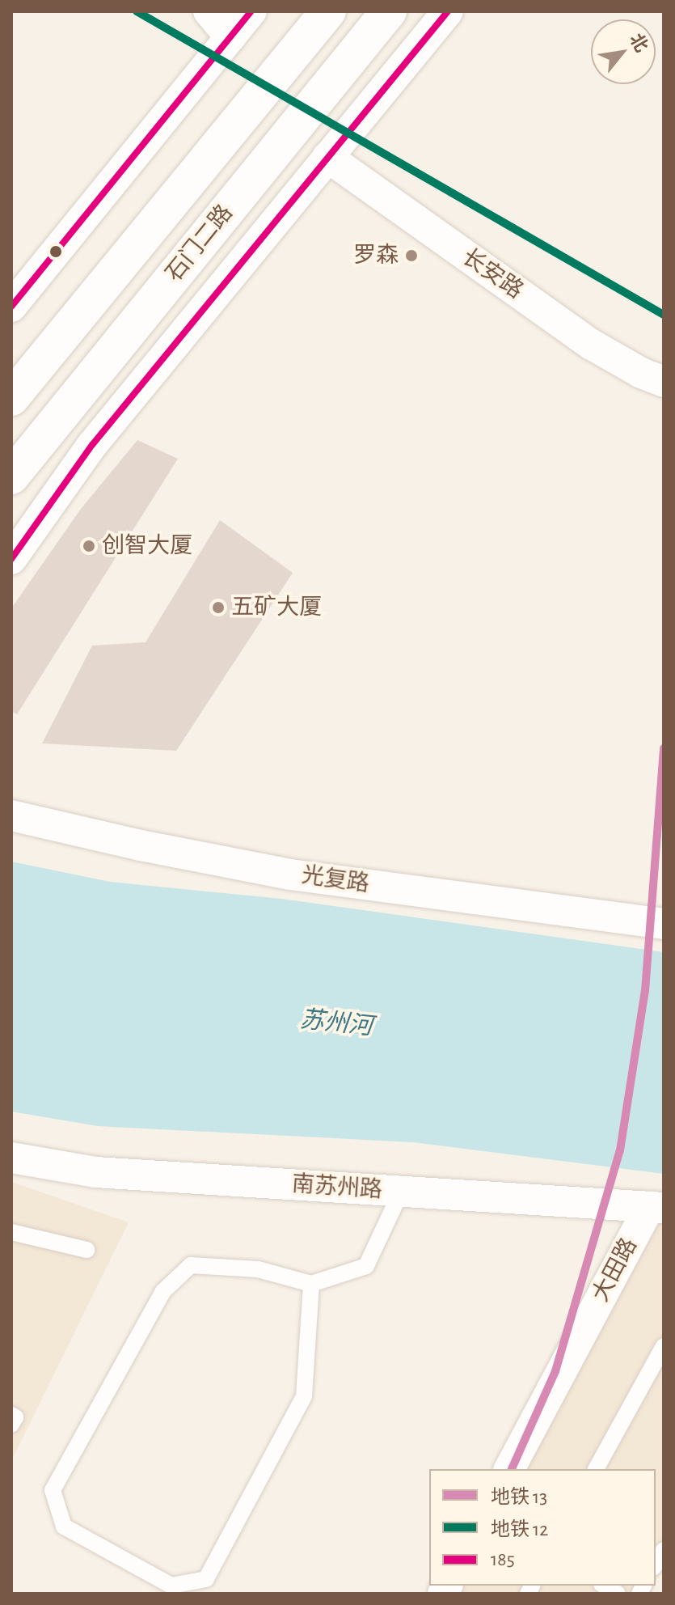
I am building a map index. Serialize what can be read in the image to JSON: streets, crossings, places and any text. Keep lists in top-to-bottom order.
{
  "streets": {
    "main road": ["石门二路"],
    "street": [
      "长安路",
      "光复路",
      "南苏州路",
      "大田路"
    ]
  },
  "crossings": [
    ["南苏州路", "大田路"]
  ],
  "water": ["苏州河"],
  "places": ["罗森", "创智大厦", "五矿大厦"],
  "lines": ["metro line 12", "transit line 185", "metro line 13"],
  "legend": ["地铁 13", "地铁 12", "185"],
  "north": "top right"
}
